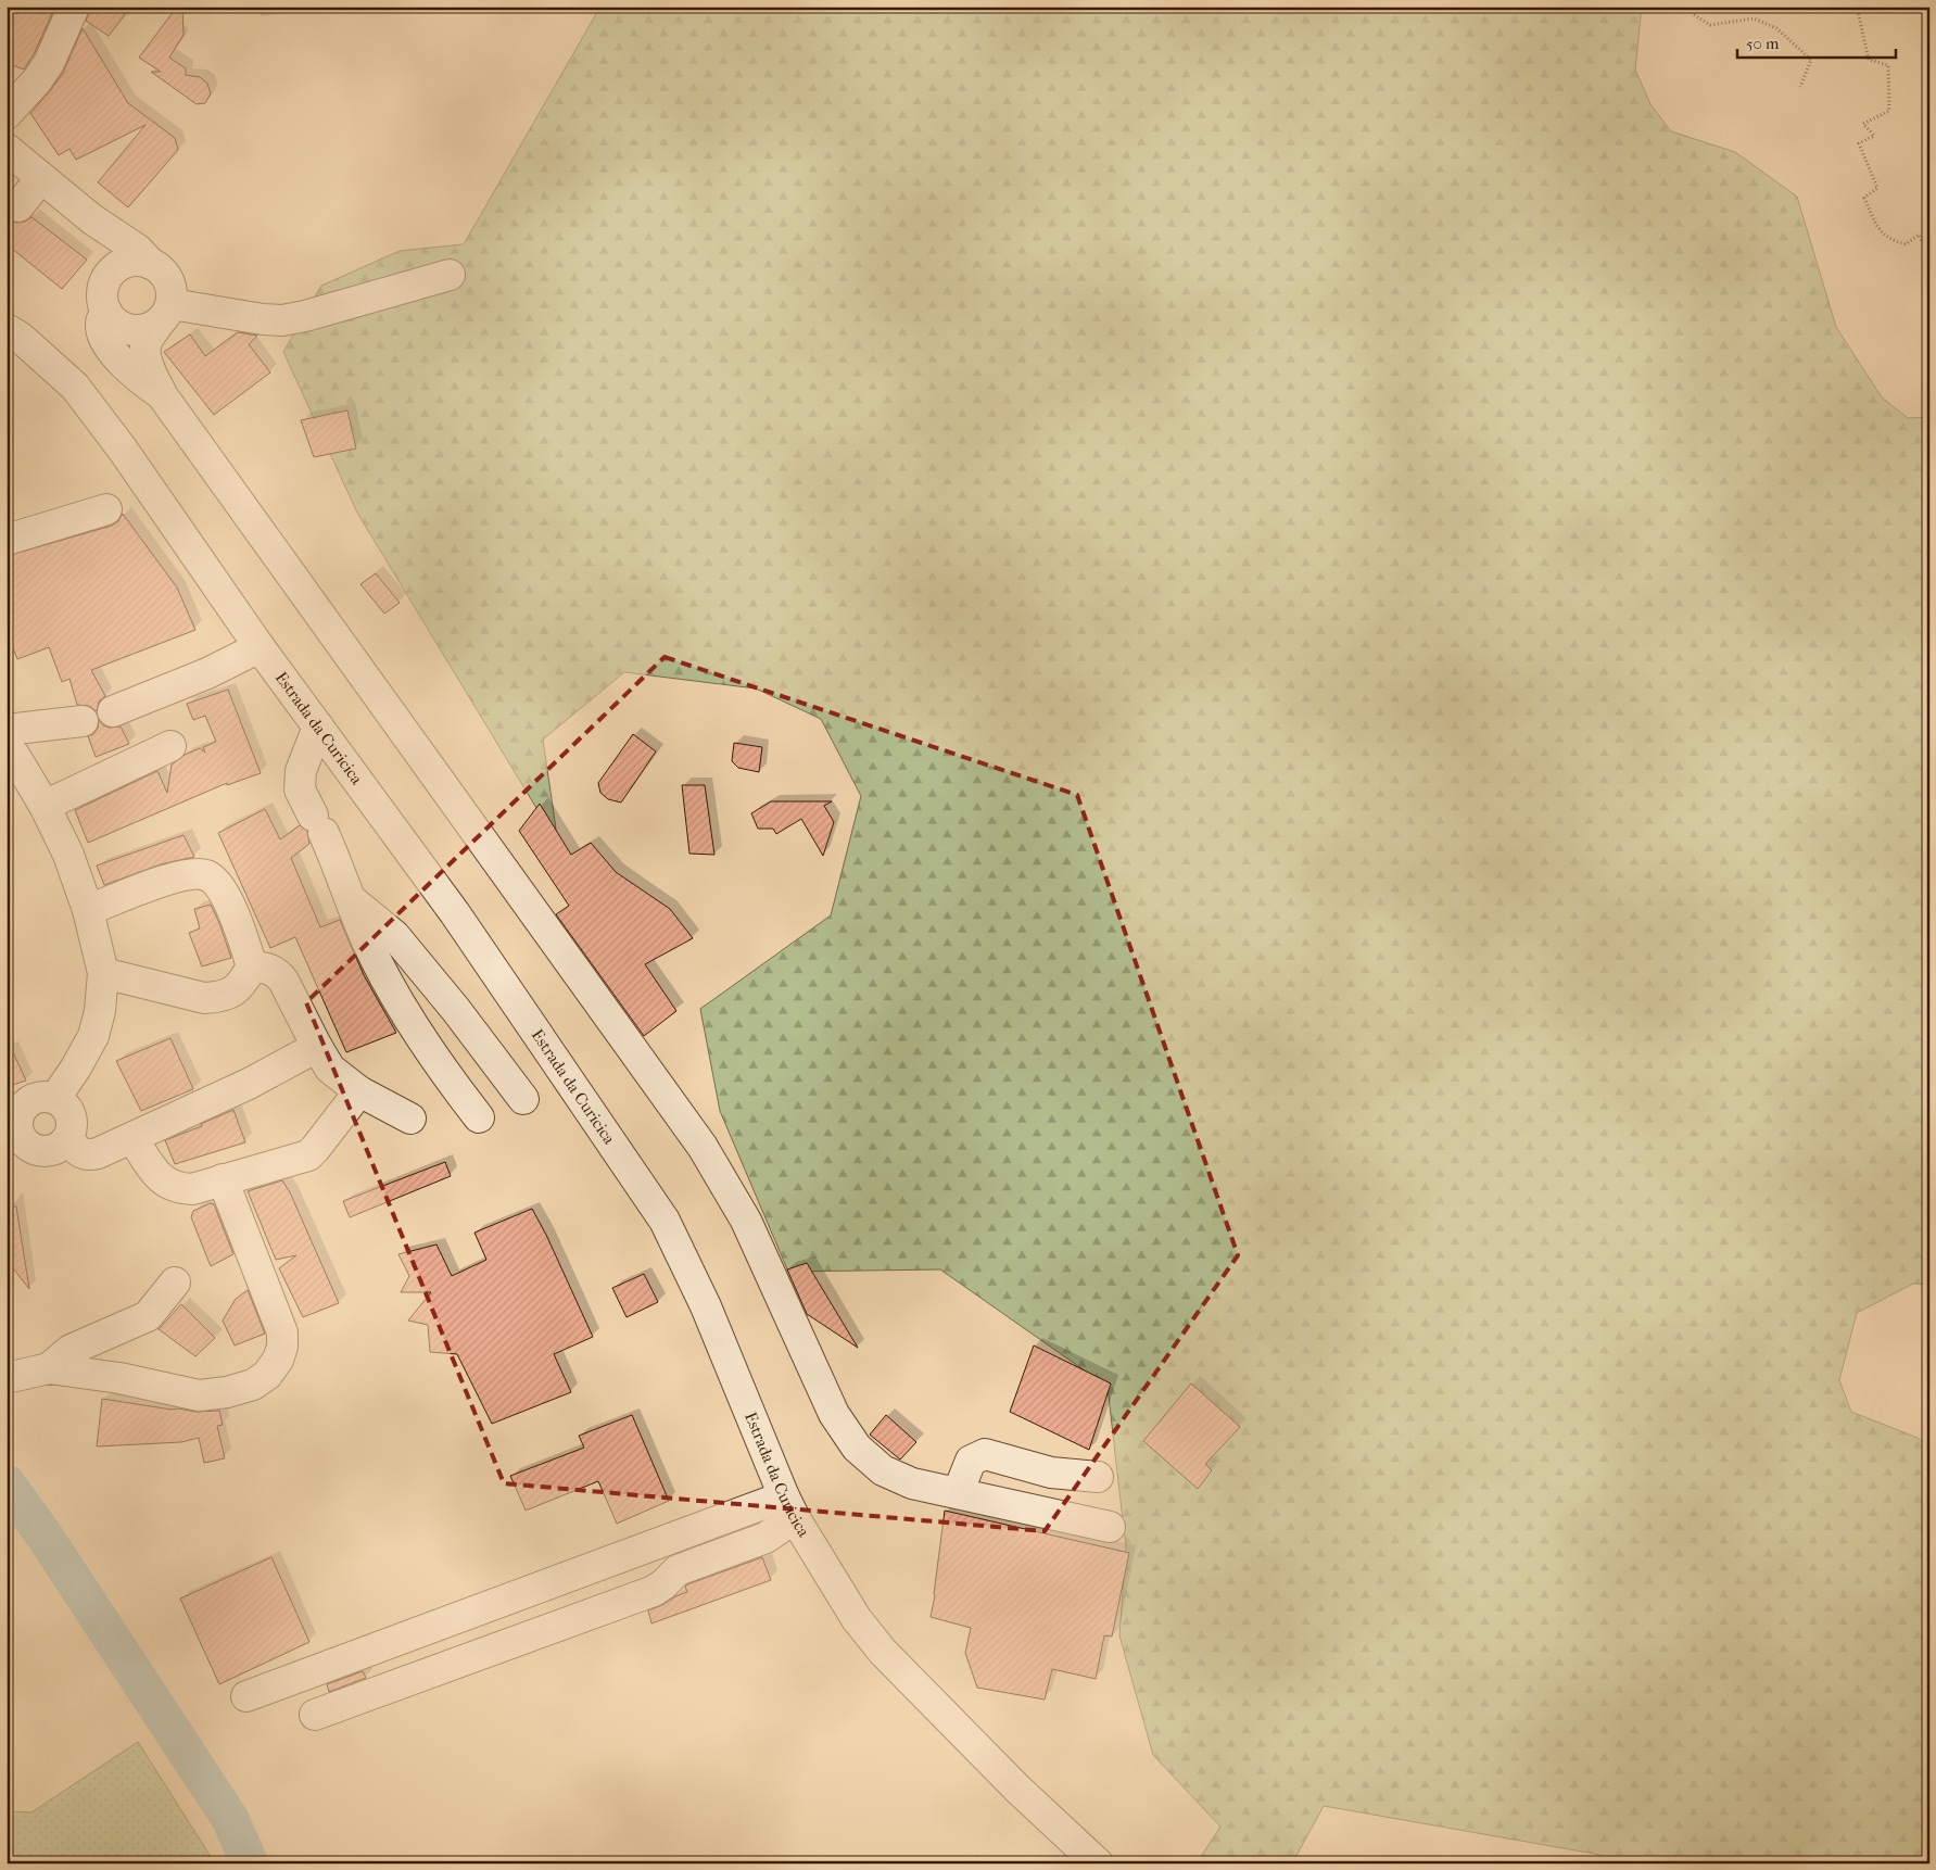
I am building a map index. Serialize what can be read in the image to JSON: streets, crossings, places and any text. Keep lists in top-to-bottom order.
{
  "streets": {
    "street": ["Estrada da Curicica"]
  },
  "scale_bar": "50 m"
}
